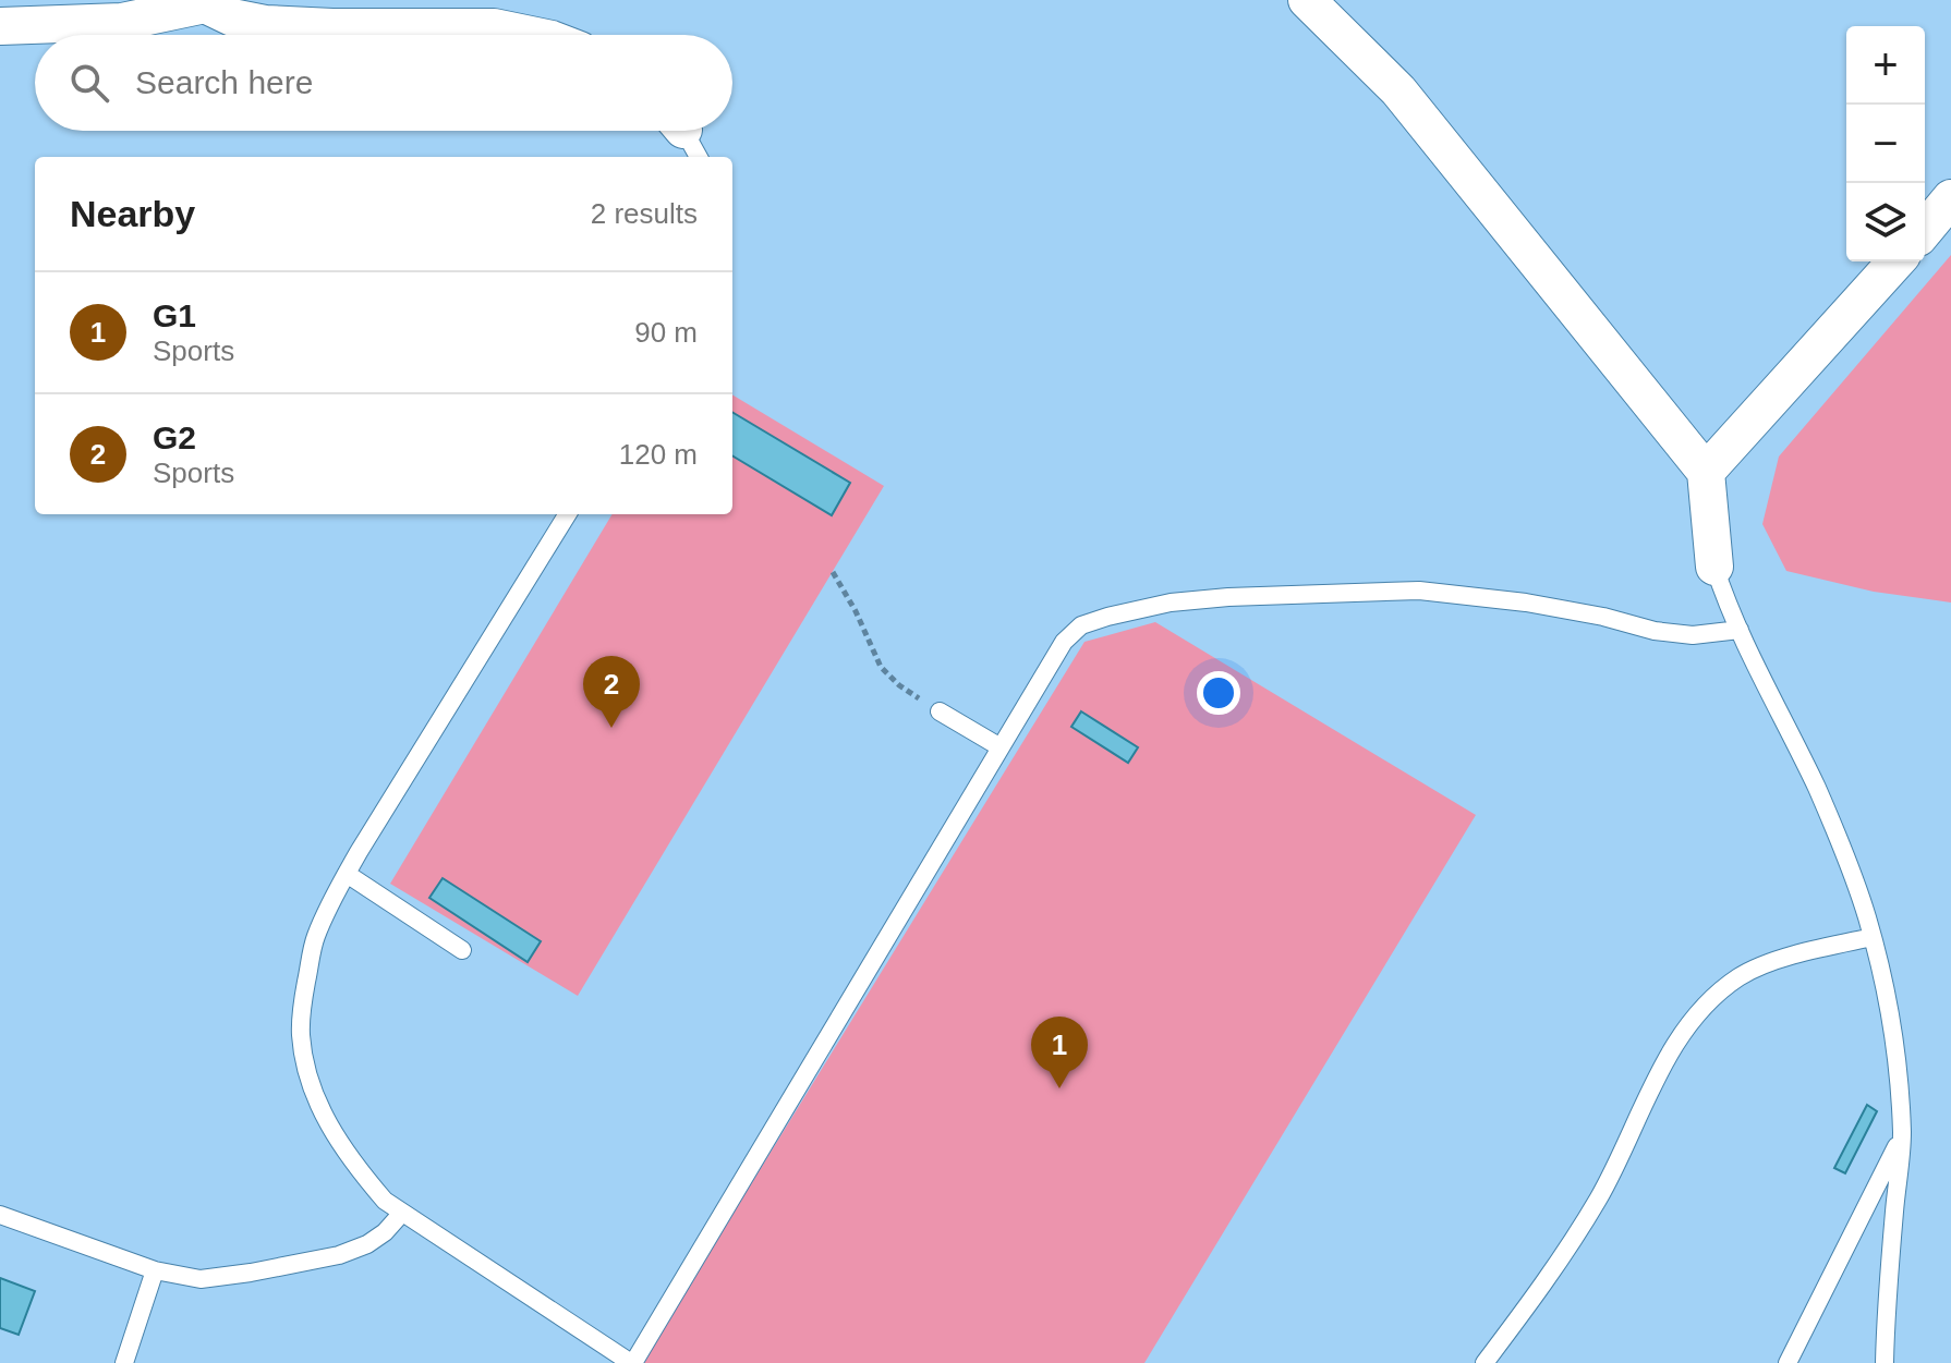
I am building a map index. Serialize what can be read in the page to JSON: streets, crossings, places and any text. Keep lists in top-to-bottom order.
{
  "page": {
    "map_buttons": ["+", "−"],
    "search": "Search here",
    "heading": ["Nearby", "2 results"],
    "list": [
      {
        "mark": "1",
        "name": "G1",
        "note": "Sports",
        "value": "90 m"
      },
      {
        "mark": "2",
        "name": "G2",
        "note": "Sports",
        "value": "120 m"
      }
    ],
    "pins": ["2", "1"]
  }
}
